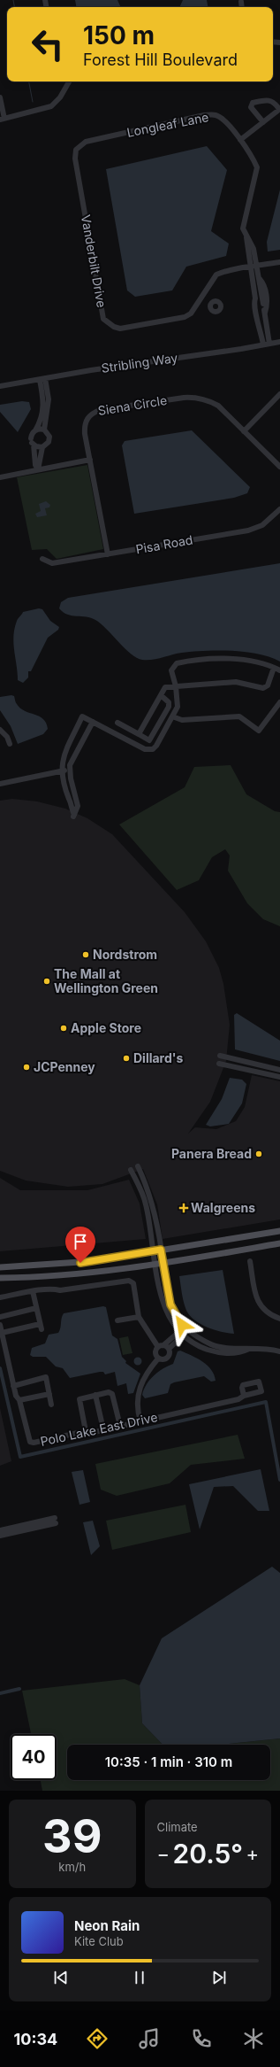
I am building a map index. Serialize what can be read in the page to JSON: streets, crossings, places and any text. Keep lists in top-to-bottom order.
{
  "streets": {
    "street": [
      "Longleaf Lane",
      "Vanderbilt Drive",
      "Stribling Way",
      "Siena Circle",
      "Pisa Road",
      "Polo Lake East Drive"
    ]
  },
  "crossings": [
    ["Longleaf Lane", "Vanderbilt Drive"],
    ["Longleaf Lane", "Stribling Way"],
    ["Siena Circle", "Pisa Road"]
  ],
  "places": {
    "other": [
      "Nordstrom",
      "The Mall at Wellington Green",
      "Apple Store",
      "Dillard's",
      "JCPenney",
      "Panera Bread"
    ],
    "health": ["Walgreens"]
  },
  "page": {
    "turn": ["150 m", "Forest Hill Boulevard"],
    "limit": "40",
    "trip": "10:35 · 1 min · 310 m",
    "tile": [
      ["39", "km/h"],
      "Climate"
    ],
    "heat": ["−", "20.5°", "+"],
    "song": ["Neon Rain", "Kite Club"],
    "tabs": "10:34"
  }
}
